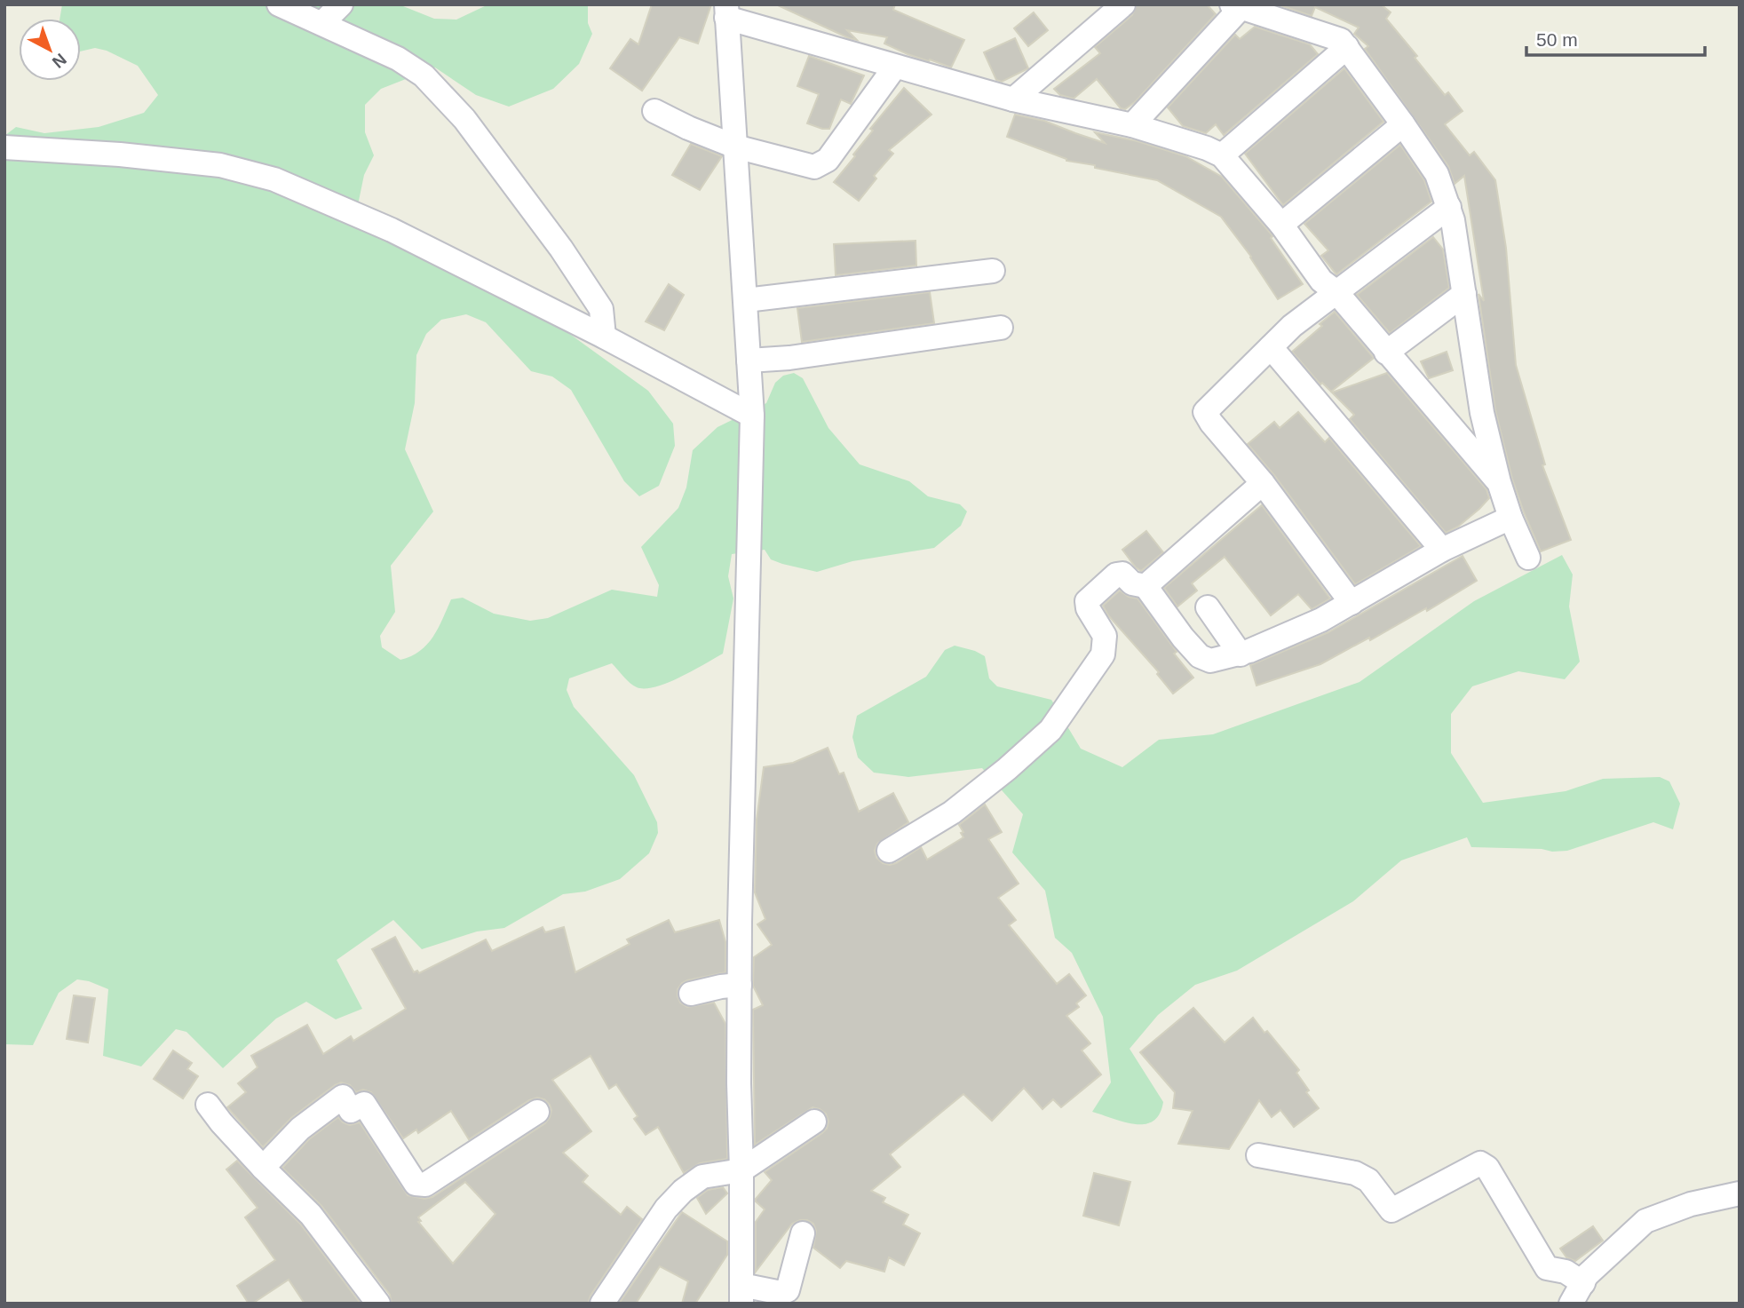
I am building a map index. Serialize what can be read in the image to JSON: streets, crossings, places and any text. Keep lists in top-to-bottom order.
{
  "scale_bar": "50 m",
  "north": "bottom right"
}
